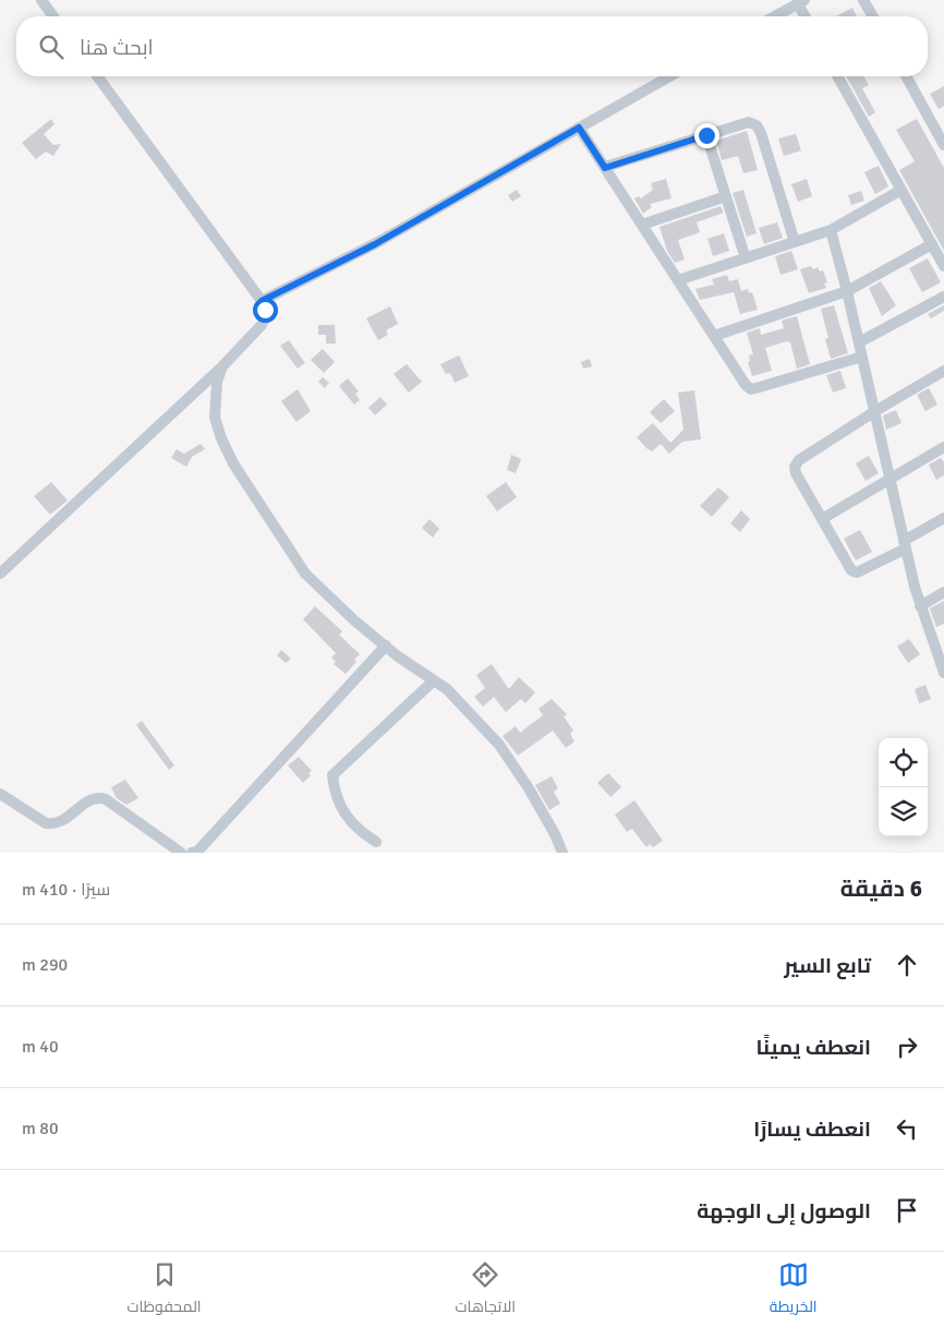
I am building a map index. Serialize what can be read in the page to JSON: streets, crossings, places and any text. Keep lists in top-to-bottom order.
{
  "page": {
    "search": "ابحث هنا",
    "heading": ["6 دقيقة", "سيرًا · 410 m"],
    "list": [
      ["تابع السير", "290 m"],
      ["انعطف يمينًا", "40 m"],
      ["انعطف يسارًا", "80 m"],
      "الوصول إلى الوجهة"
    ],
    "nav": ["الخريطة", "الاتجاهات", "المحفوظات"]
  }
}
